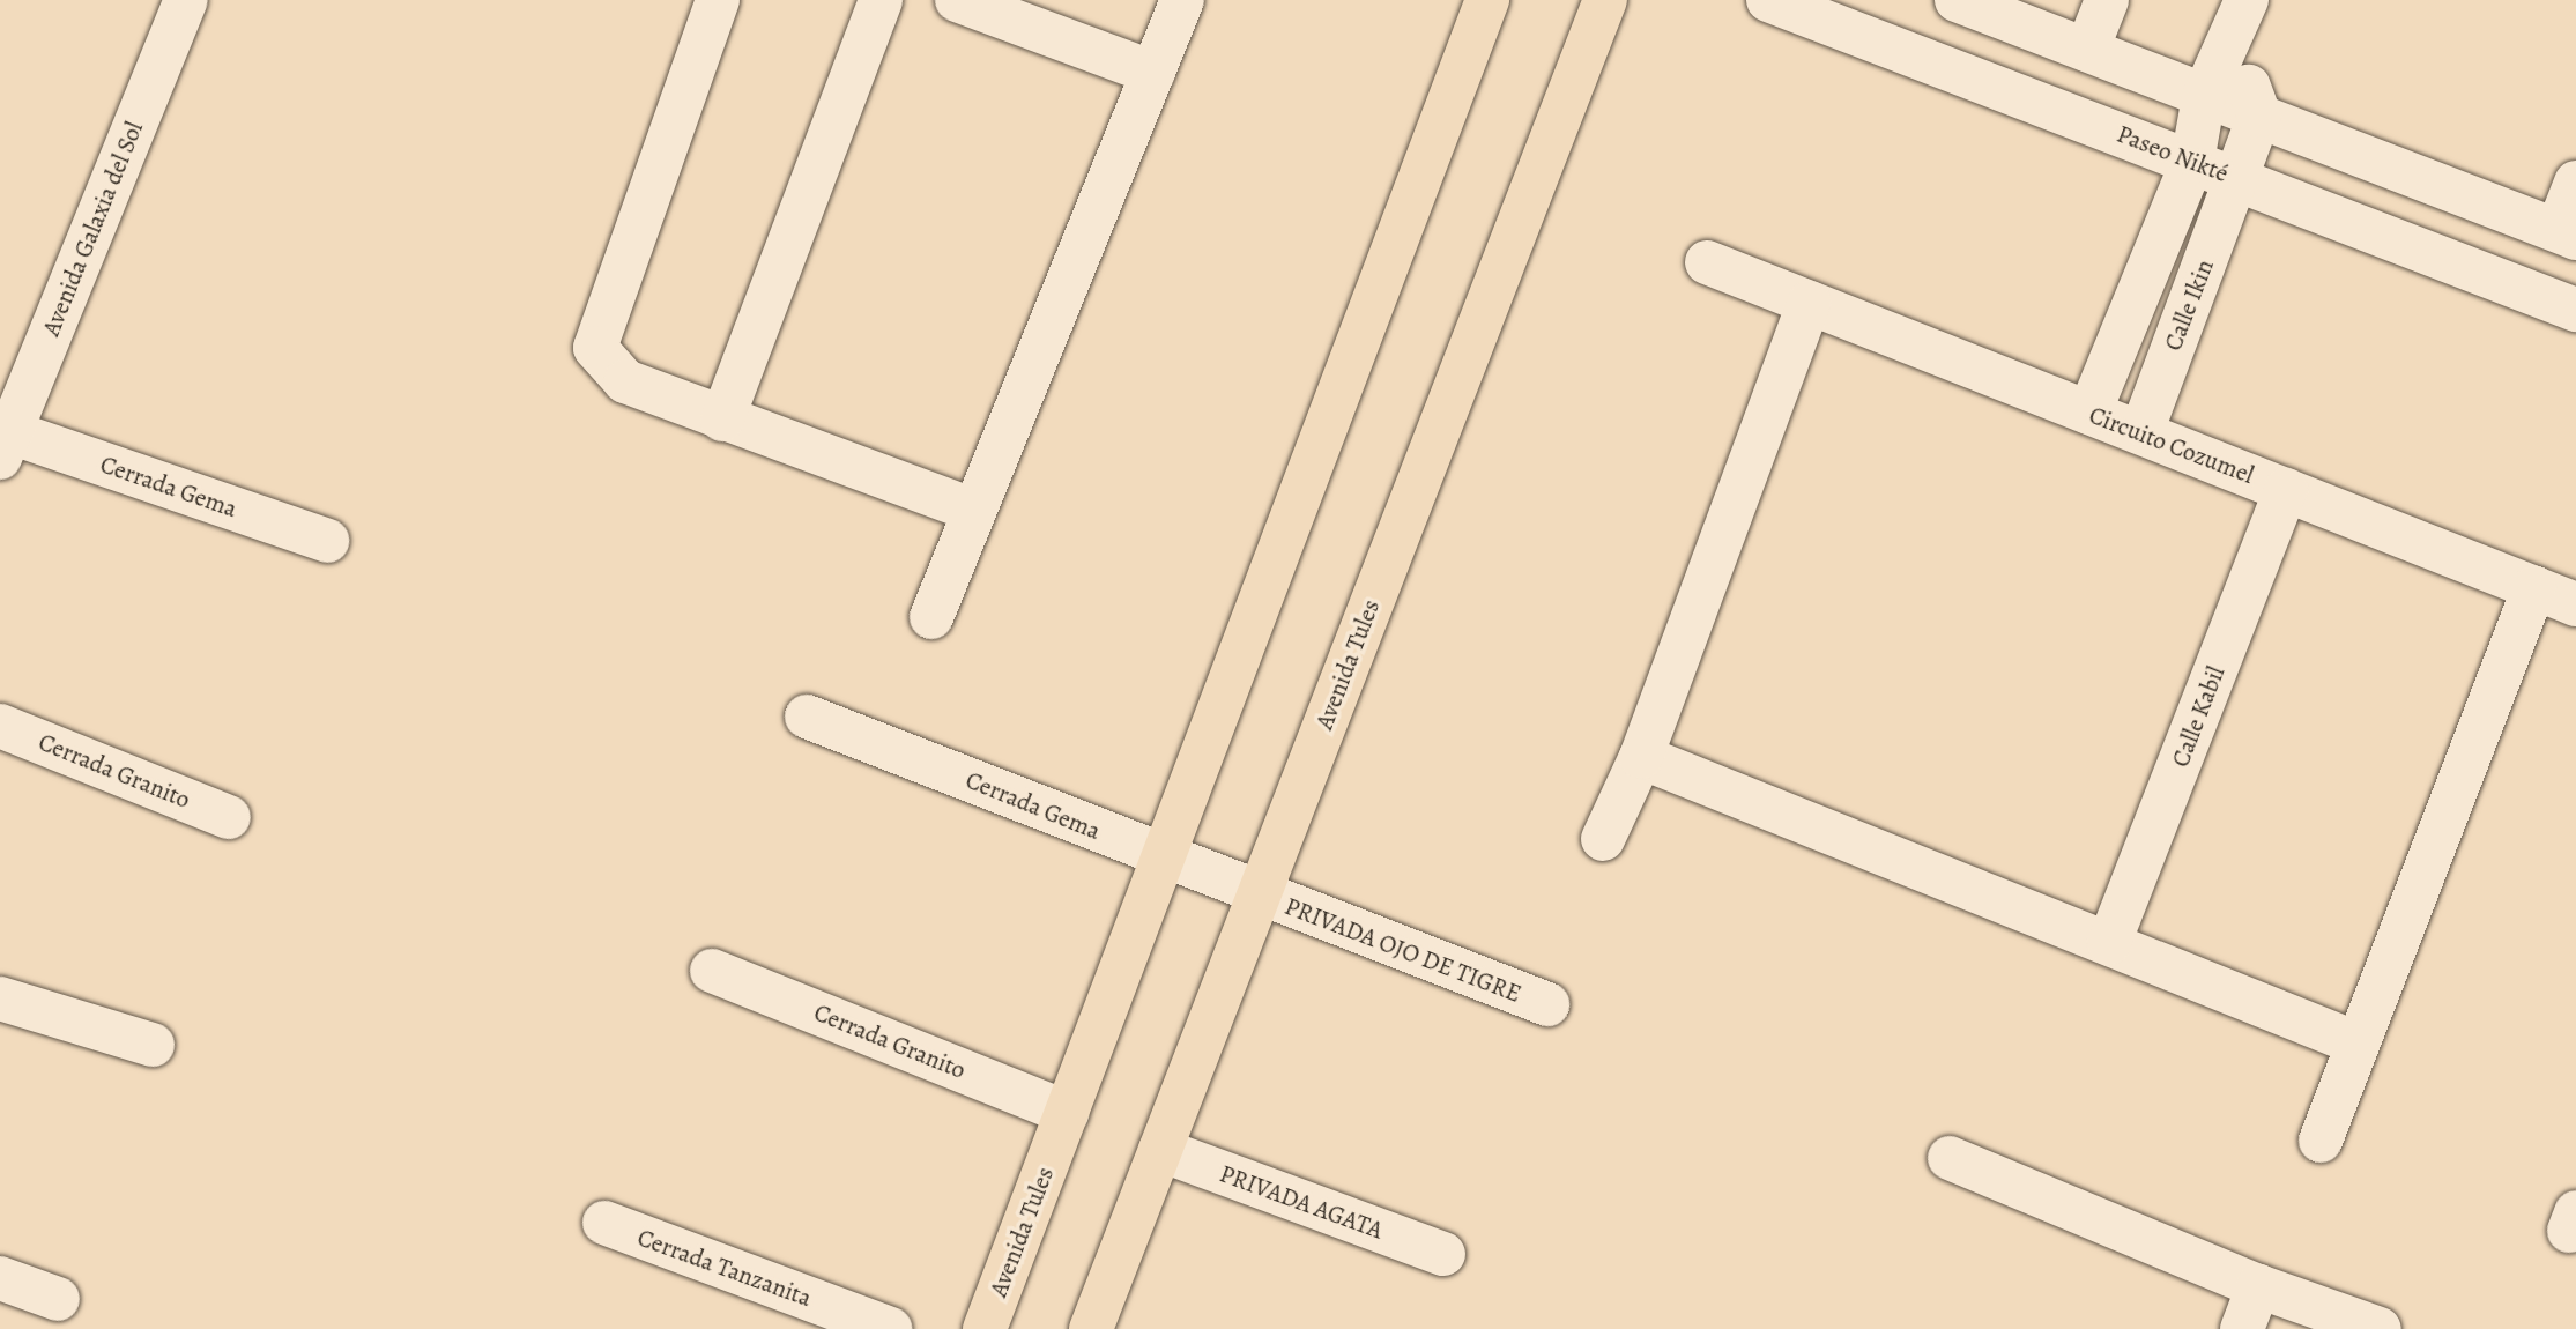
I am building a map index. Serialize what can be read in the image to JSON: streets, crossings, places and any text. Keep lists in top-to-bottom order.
{
  "streets": {
    "main road": ["Avenida Tules"],
    "street": [
      "Paseo Nikté",
      "Avenida Galaxia del Sol",
      "Calle Ikin",
      "Circuito Cozumel",
      "Cerrada Gema",
      "Calle Kabil",
      "Cerrada Granito",
      "PRIVADA OJO DE TIGRE",
      "PRIVADA AGATA",
      "Cerrada Tanzanita"
    ]
  },
  "crossings": [
    ["Paseo Nikté", "Calle Ikin"],
    ["Avenida Galaxia del Sol", "Cerrada Gema"],
    ["Calle Ikin", "Circuito Cozumel"],
    ["Circuito Cozumel", "Calle Kabil"],
    ["Cerrada Gema", "Avenida Tules"],
    ["Cerrada Gema", "PRIVADA OJO DE TIGRE"],
    ["Avenida Tules", "Cerrada Granito"],
    ["Avenida Tules", "PRIVADA OJO DE TIGRE"],
    ["Avenida Tules", "PRIVADA AGATA"]
  ]
}
